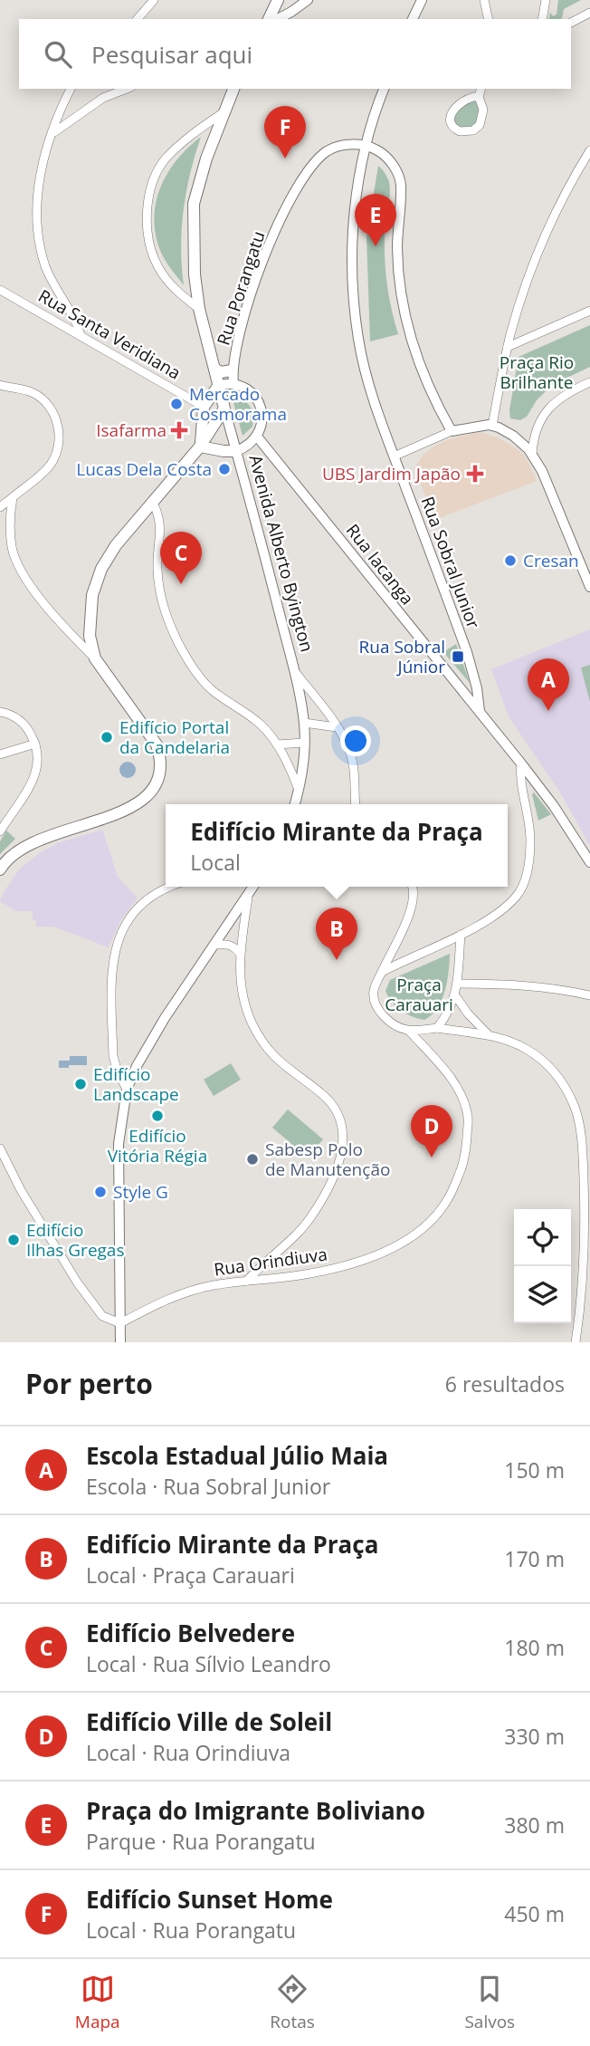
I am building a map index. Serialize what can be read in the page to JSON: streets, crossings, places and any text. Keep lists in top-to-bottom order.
{
  "streets": {
    "main road": ["Avenida Alberto Byington"],
    "street": [
      "Rua Porangatu",
      "Rua Santa Veridiana",
      "Rua Sobral Junior",
      "Rua Iacanga",
      "Rua Orindiuva"
    ]
  },
  "crossings": [
    ["Rua Porangatu", "Rua Sobral Junior"],
    ["Rua Sobral Junior", "Rua Iacanga"]
  ],
  "parks": ["Praça Rio Brilhante", "Praça Carauari"],
  "places": {
    "other": [
      "Mercado Cosmorama",
      "Lucas Dela Costa",
      "Cresan",
      "Edifício Portal da Candelaria",
      "Edifício Landscape",
      "Edifício Vitória Régia",
      "Sabesp Polo de Manutenção",
      "Style G",
      "Edifício Ilhas Gregas"
    ],
    "health": ["Isafarma", "UBS Jardim Japão"],
    "transit": ["Rua Sobral Júnior"]
  },
  "page": {
    "search": "Pesquisar aqui",
    "pins": [
      "F",
      "E",
      "C",
      "A",
      "B",
      "D"
    ],
    "popup": ["Edifício Mirante da Praça", "Local"],
    "heading": ["Por perto", "6 resultados"],
    "list": [
      {
        "mark": "A",
        "name": "Escola Estadual Júlio Maia",
        "note": "Escola · Rua Sobral Junior",
        "value": "150 m"
      },
      {
        "mark": "B",
        "name": "Edifício Mirante da Praça",
        "note": "Local · Praça Carauari",
        "value": "170 m"
      },
      {
        "mark": "C",
        "name": "Edifício Belvedere",
        "note": "Local · Rua Sílvio Leandro",
        "value": "180 m"
      },
      {
        "mark": "D",
        "name": "Edifício Ville de Soleil",
        "note": "Local · Rua Orindiuva",
        "value": "330 m"
      },
      {
        "mark": "E",
        "name": "Praça do Imigrante Boliviano",
        "note": "Parque · Rua Porangatu",
        "value": "380 m"
      },
      {
        "mark": "F",
        "name": "Edifício Sunset Home",
        "note": "Local · Rua Porangatu",
        "value": "450 m"
      }
    ],
    "nav": ["Mapa", "Rotas", "Salvos"]
  }
}
